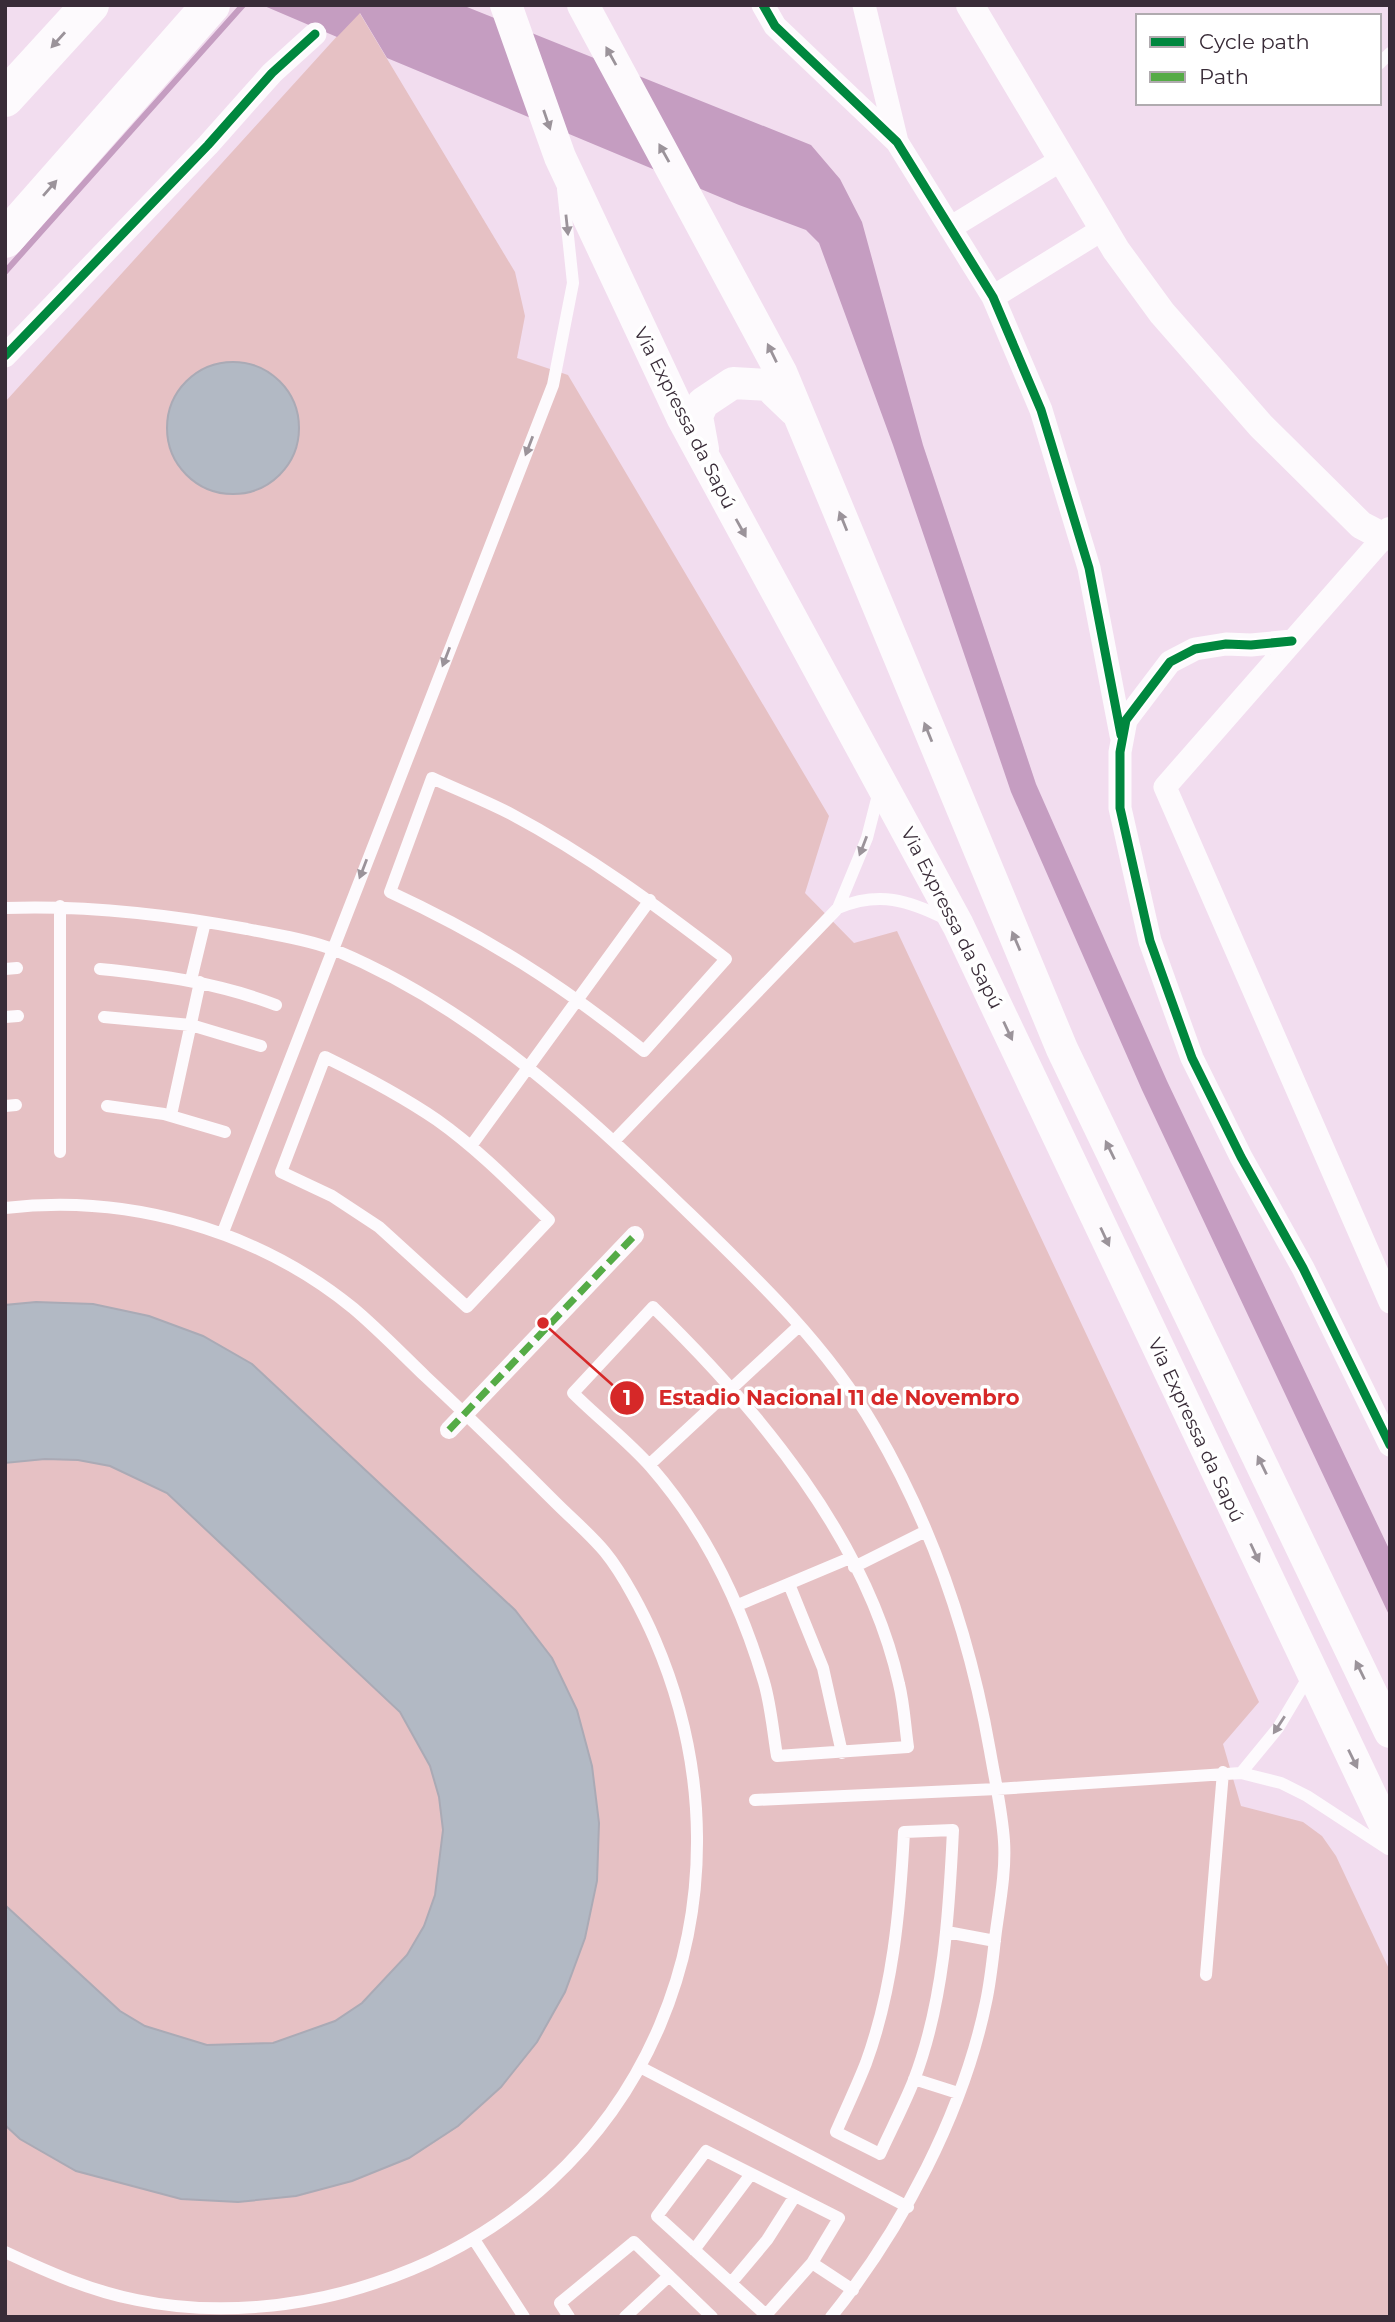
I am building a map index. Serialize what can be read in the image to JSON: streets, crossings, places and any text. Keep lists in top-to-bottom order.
{
  "streets": {
    "main road": ["Via Expressa da Sapú"]
  },
  "places": ["Estadio Nacional 11 de Novembro"],
  "legend": ["Cycle path", "Path"]
}
